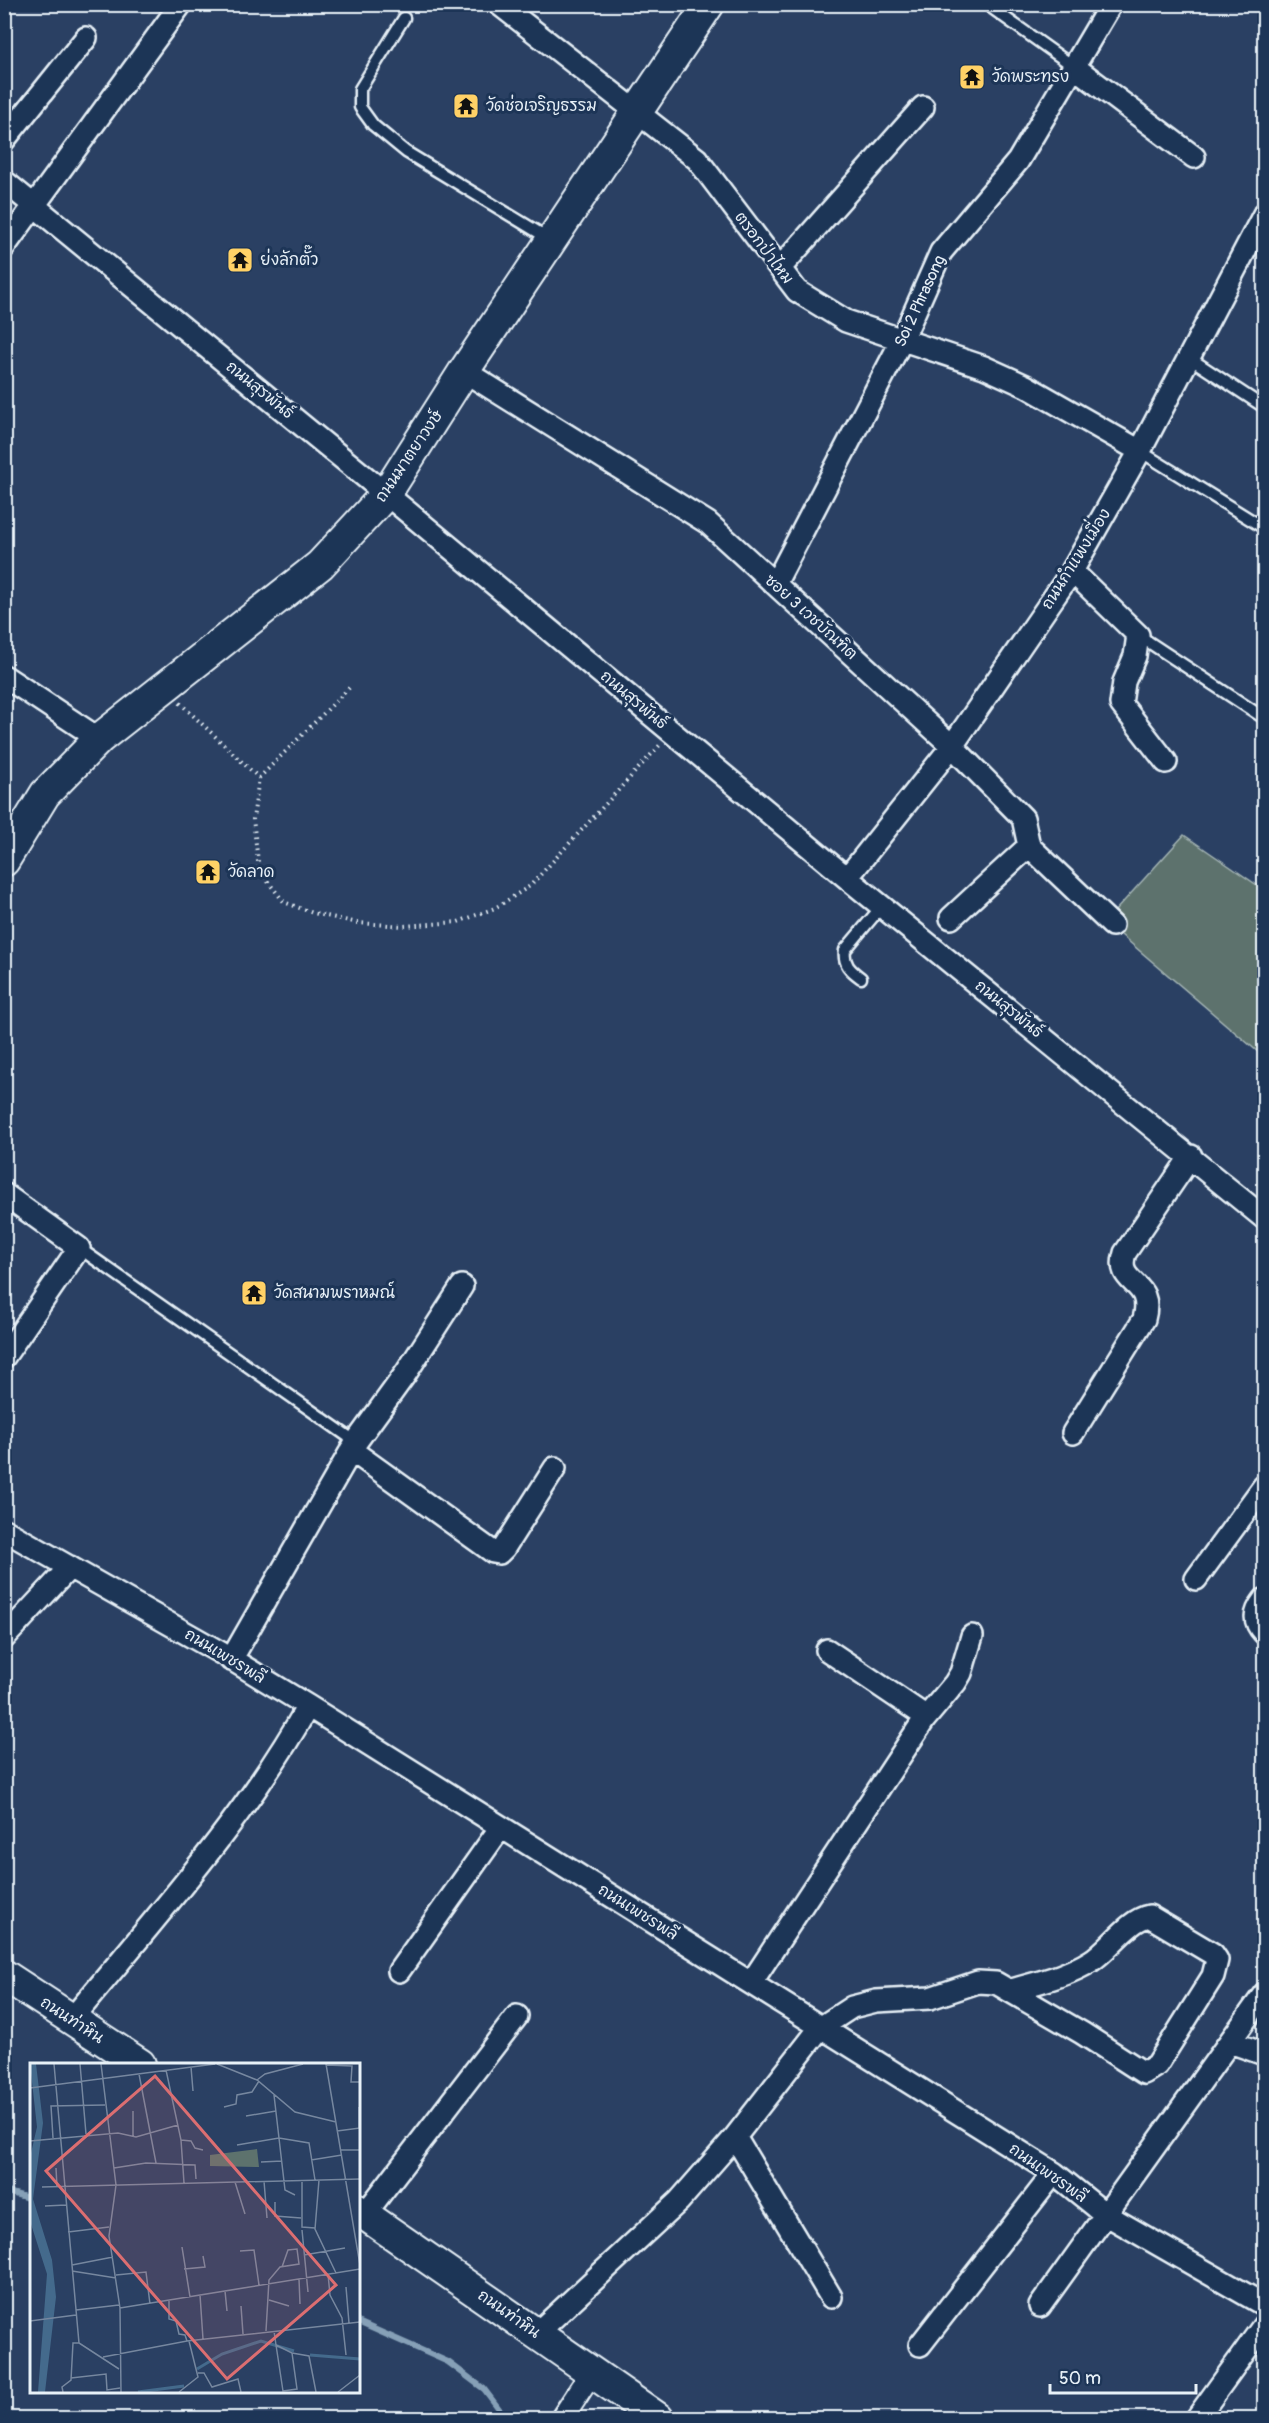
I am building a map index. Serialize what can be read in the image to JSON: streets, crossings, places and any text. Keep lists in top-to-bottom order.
{
  "streets": {
    "street": [
      "ตรอกป่าไหม",
      "Soi 2 Phrasong",
      "ถนนสุรพันธ์",
      "ถนนมาตยาวงษ์",
      "ถนนกำแพงเมี่อง",
      "ซอย 3 เวชบัณฑิต",
      "ถนนเพชรพลี",
      "ถนนท่าหิน"
    ]
  },
  "crossings": [
    ["ตรอกป่าไหม", "Soi 2 Phrasong"],
    ["ตรอกป่าไหม", "ถนนมาตยาวงษ์"],
    ["ตรอกป่าไหม", "ถนนกำแพงเมี่อง"],
    ["Soi 2 Phrasong", "ซอย 3 เวชบัณฑิต"],
    ["ถนนสุรพันธ์", "ถนนมาตยาวงษ์"],
    ["ถนนสุรพันธ์", "ถนนกำแพงเมี่อง"],
    ["ถนนมาตยาวงษ์", "ซอย 3 เวชบัณฑิต"],
    ["ถนนกำแพงเมี่อง", "ซอย 3 เวชบัณฑิต"]
  ],
  "places": {
    "temple": [
      "วัดพระทรง",
      "วัดช่อเจริญธรรม",
      "ย่งลักตั๊ว",
      "วัดลาด",
      "วัดสนามพราหมณ์"
    ]
  },
  "scale_bar": "50 m"
}
